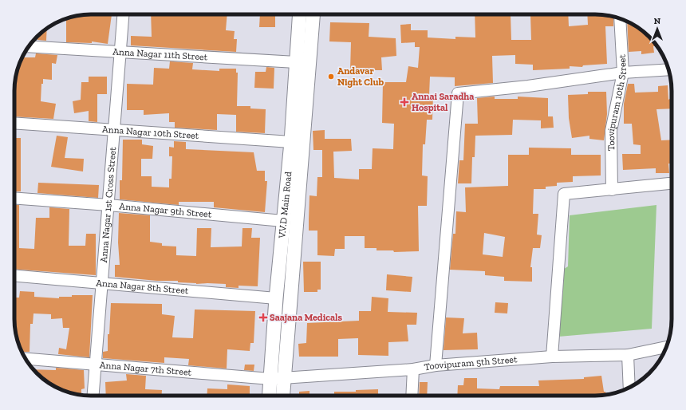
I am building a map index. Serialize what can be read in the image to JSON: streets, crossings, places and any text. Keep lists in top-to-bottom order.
{
  "streets": {
    "main road": ["V.V.D Main Road"],
    "street": [
      "Anna Nagar 11th Street",
      "Toovipuram 10th Street",
      "Anna Nagar 10th Street",
      "Anna Nagar 1st Cross Street",
      "Anna Nagar 9th Street",
      "Anna Nagar 8th Street",
      "Toovipuram 5th Street",
      "Anna Nagar 7th Street"
    ]
  },
  "crossings": [
    ["Anna Nagar 11th Street", "Anna Nagar 1st Cross Street"],
    ["Anna Nagar 11th Street", "V.V.D Main Road"],
    ["Anna Nagar 10th Street", "Anna Nagar 1st Cross Street"],
    ["Anna Nagar 10th Street", "V.V.D Main Road"],
    ["Anna Nagar 1st Cross Street", "Anna Nagar 9th Street"],
    ["Anna Nagar 1st Cross Street", "Anna Nagar 8th Street"],
    ["Anna Nagar 1st Cross Street", "Anna Nagar 7th Street"],
    ["V.V.D Main Road", "Anna Nagar 9th Street"],
    ["V.V.D Main Road", "Anna Nagar 8th Street"],
    ["V.V.D Main Road", "Toovipuram 5th Street"],
    ["V.V.D Main Road", "Anna Nagar 7th Street"],
    ["Toovipuram 5th Street", "Anna Nagar 7th Street"]
  ],
  "places": {
    "other": ["Andavar Night Club"],
    "health": ["Annai Saradha Hospital", "Saajana Medicals"]
  },
  "north": "top"
}
